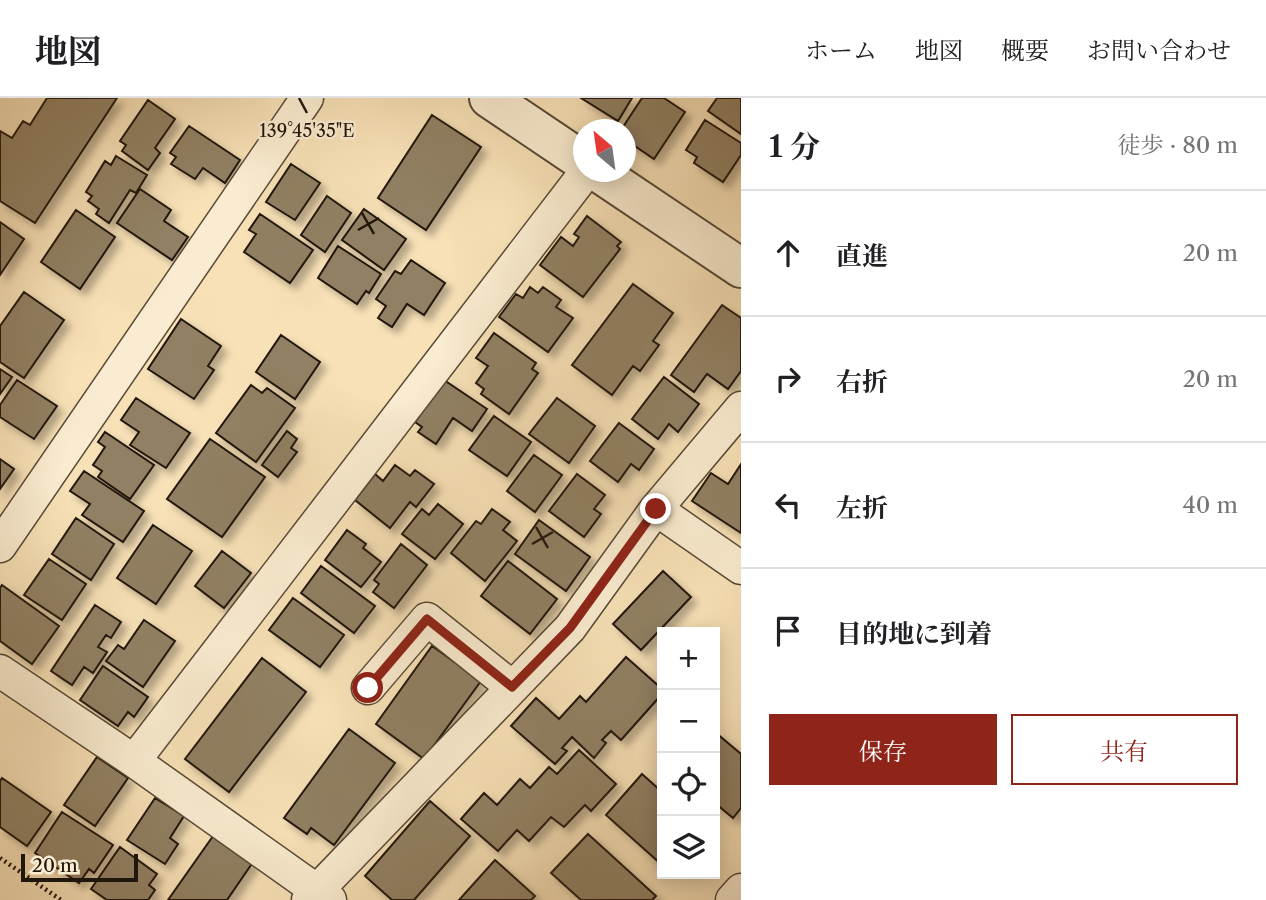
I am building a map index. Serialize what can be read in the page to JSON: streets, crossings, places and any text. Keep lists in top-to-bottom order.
{
  "scale_bar": "20 m",
  "north": "top left",
  "page": {
    "header": "地図",
    "nav": [
      "ホーム",
      "地図",
      "概要",
      "お問い合わせ"
    ],
    "heading": ["1 分", "徒歩 · 80 m"],
    "list": [
      ["直進", "20 m"],
      ["右折", "20 m"],
      ["左折", "40 m"],
      "目的地に到着"
    ],
    "map_buttons": ["+", "−"],
    "buttons": ["保存", "共有"],
    "scale": "20 m"
  },
  "coordinates": ["139°45'35\"E"]
}
